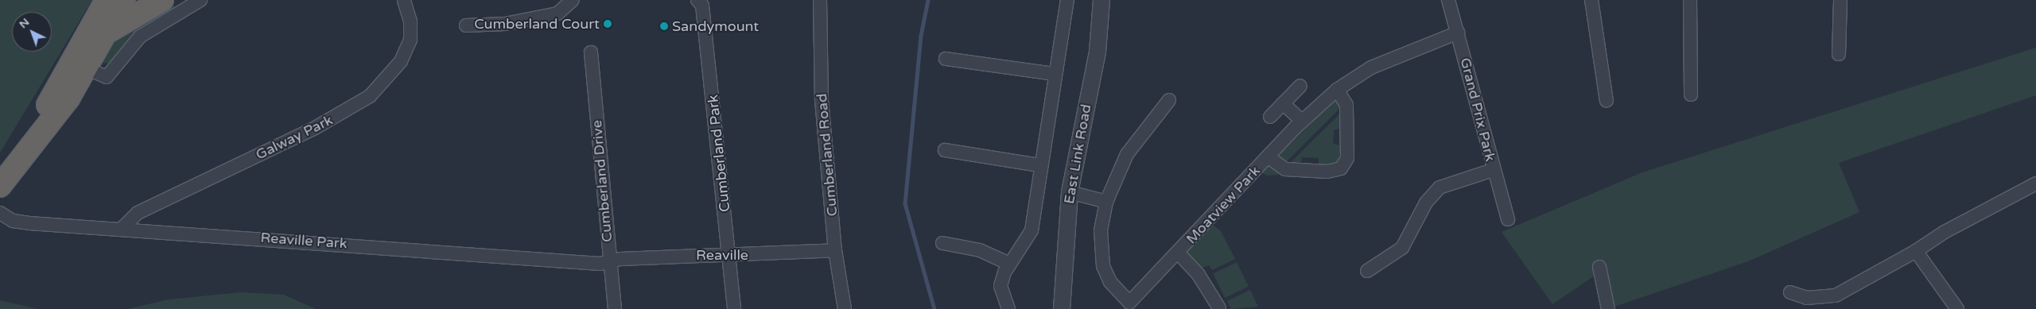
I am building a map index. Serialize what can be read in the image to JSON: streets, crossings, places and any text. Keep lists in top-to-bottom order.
{
  "streets": {
    "street": [
      "Grand Prix Park",
      "Galway Park",
      "Cumberland Park",
      "East Link Road",
      "Cumberland Road",
      "Cumberland Drive",
      "Moatview Park",
      "Reaville Park",
      "Reaville"
    ]
  },
  "crossings": [
    ["Grand Prix Park", "Moatview Park"],
    ["Galway Park", "Reaville Park"],
    ["Cumberland Park", "Reaville"],
    ["Cumberland Road", "Reaville"],
    ["Cumberland Drive", "Reaville Park"],
    ["Cumberland Drive", "Reaville"],
    ["Reaville Park", "Reaville"]
  ],
  "places": ["Cumberland Court", "Sandymount"],
  "north": "top left"
}
